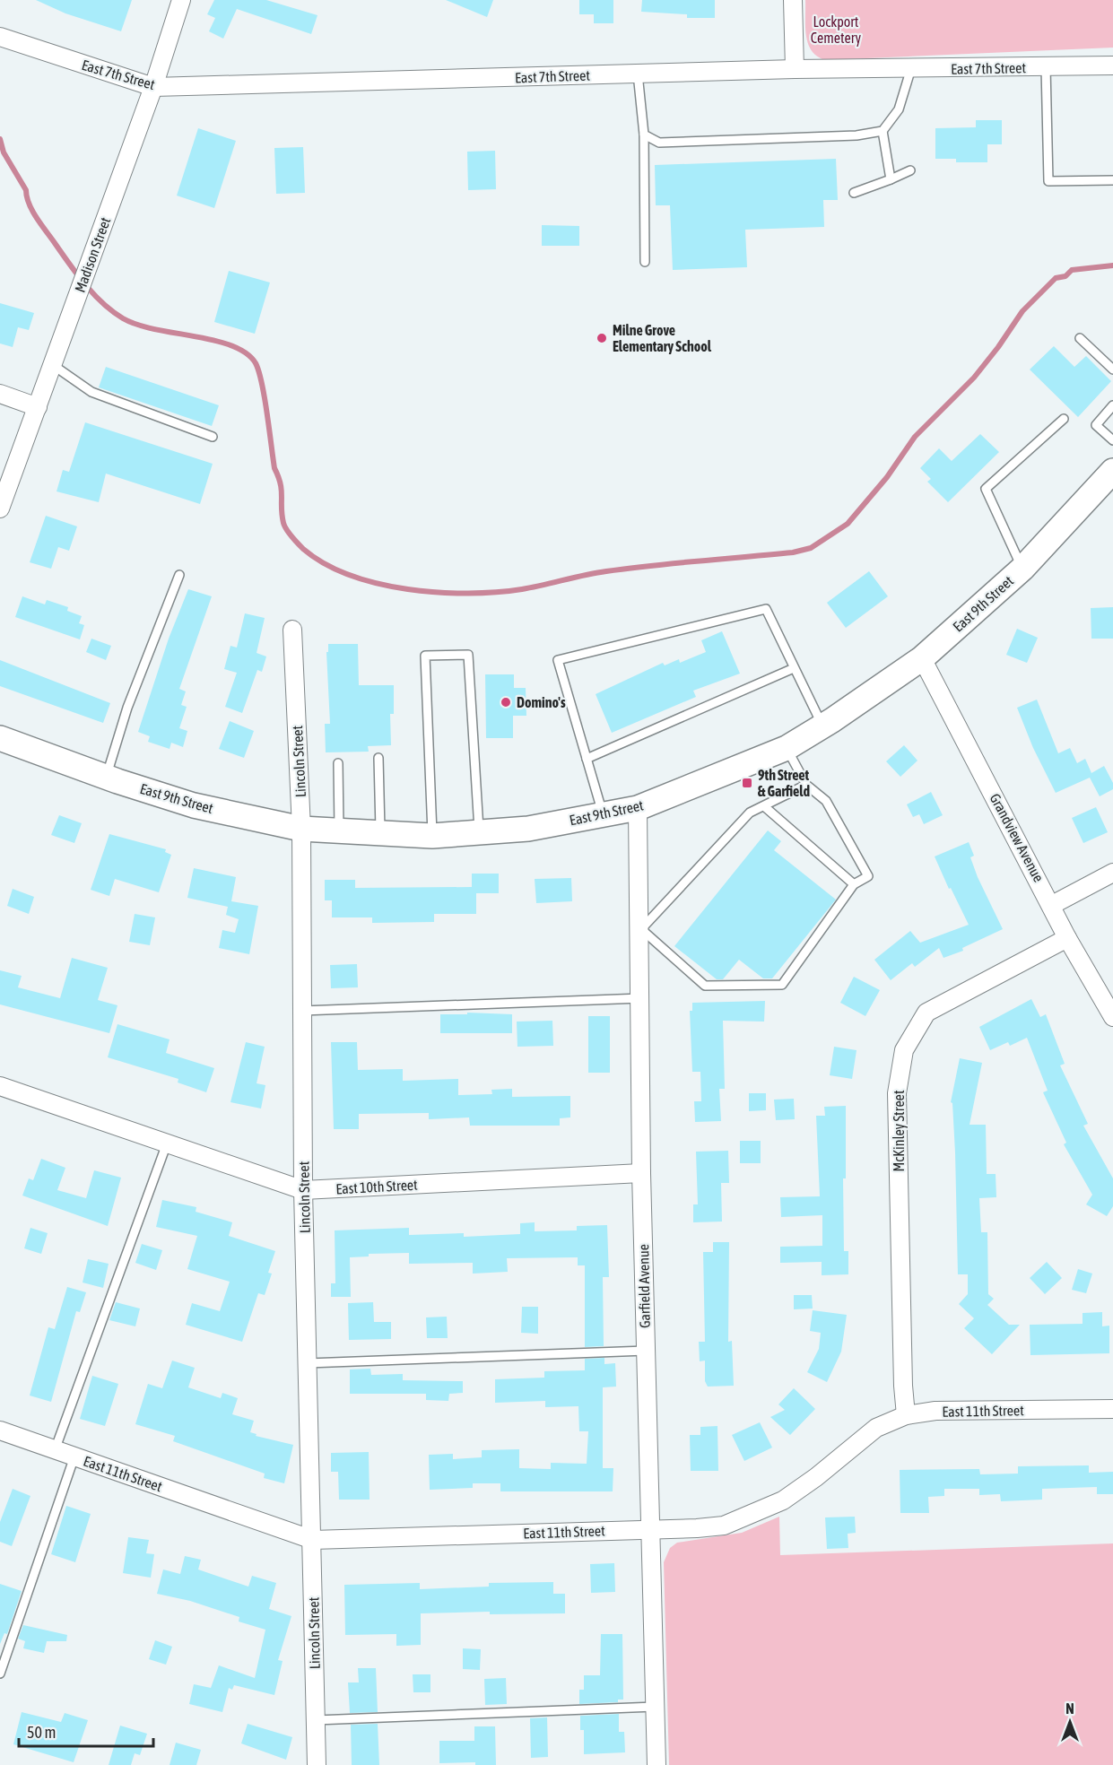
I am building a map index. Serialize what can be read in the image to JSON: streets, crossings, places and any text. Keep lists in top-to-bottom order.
{
  "streets": {
    "main road": ["East 9th Street"],
    "street": [
      "East 7th Street",
      "Madison Street",
      "Lincoln Street",
      "Grandview Avenue",
      "McKinley Street",
      "East 10th Street",
      "Garfield Avenue",
      "East 11th Street"
    ]
  },
  "crossings": [
    ["East 7th Street", "Madison Street"],
    ["East 9th Street", "Lincoln Street"],
    ["East 9th Street", "Grandview Avenue"],
    ["East 9th Street", "Garfield Avenue"],
    ["Lincoln Street", "East 10th Street"],
    ["Lincoln Street", "East 11th Street"],
    ["Grandview Avenue", "McKinley Street"],
    ["McKinley Street", "East 11th Street"],
    ["East 10th Street", "Garfield Avenue"],
    ["Garfield Avenue", "East 11th Street"]
  ],
  "parks": ["Lockport Cemetery"],
  "places": {
    "other": ["Milne Grove Elementary School", "Domino's"],
    "transit": ["9th Street & Garfield"]
  },
  "scale_bar": "50 m",
  "north": "top"
}
